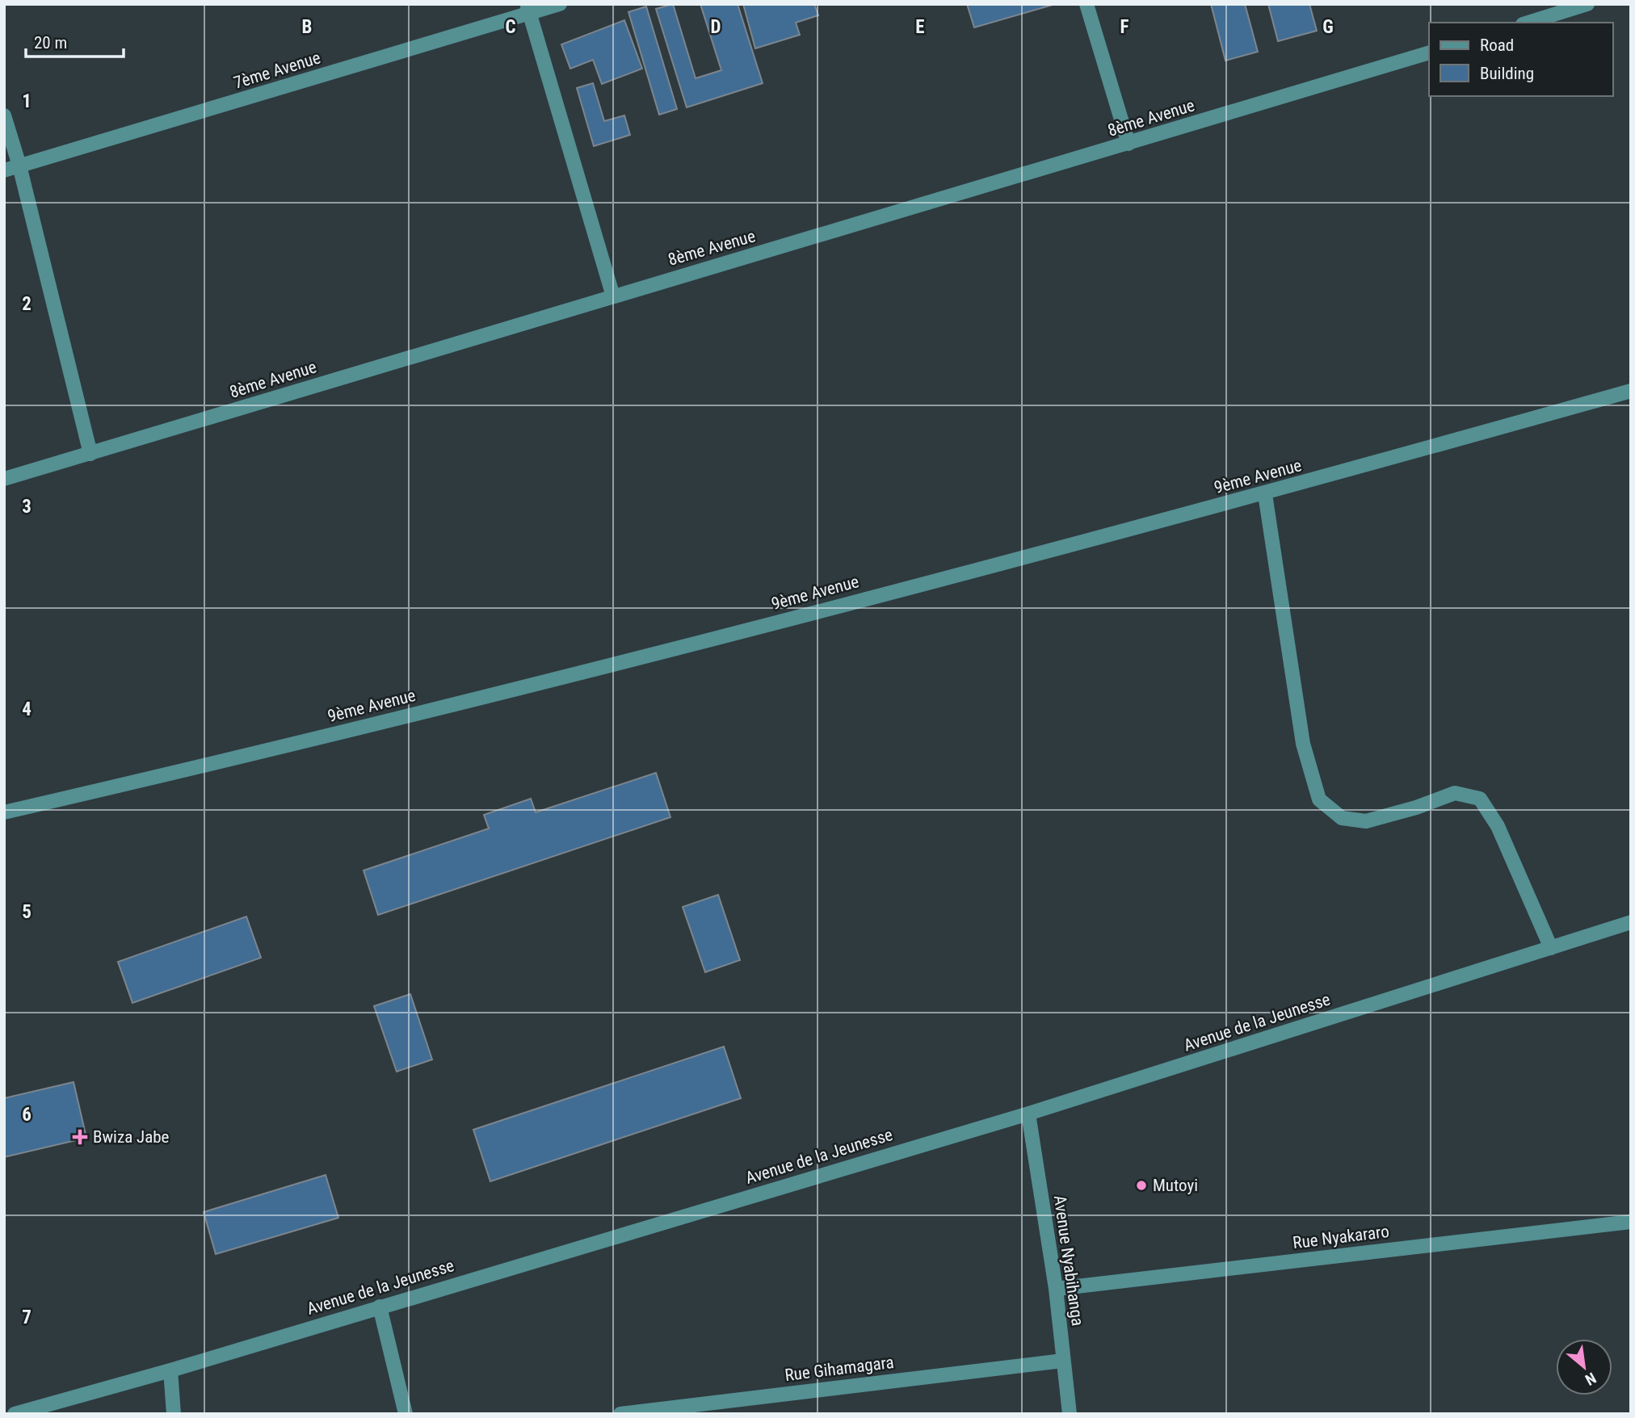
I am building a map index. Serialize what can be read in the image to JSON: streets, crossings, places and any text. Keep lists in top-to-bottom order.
{
  "streets": {
    "street": [
      "7ème Avenue",
      "8ème Avenue",
      "9ème Avenue",
      "Avenue de la Jeunesse",
      "Rue Nyakararo",
      "Avenue Nyabihanga",
      "Rue Gihamagara"
    ]
  },
  "crossings": [
    ["Avenue de la Jeunesse", "Avenue Nyabihanga"],
    ["Rue Nyakararo", "Avenue Nyabihanga"],
    ["Avenue Nyabihanga", "Rue Gihamagara"]
  ],
  "places": {
    "health": ["Bwiza Jabe"],
    "other": ["Mutoyi"]
  },
  "legend": ["Road", "Building"],
  "scale_bar": "20 m",
  "north": "bottom right",
  "grid": {
    "columns": [
      "B",
      "C",
      "D",
      "E",
      "F",
      "G"
    ],
    "rows": [
      "1",
      "2",
      "3",
      "4",
      "5",
      "6",
      "7"
    ]
  }
}
